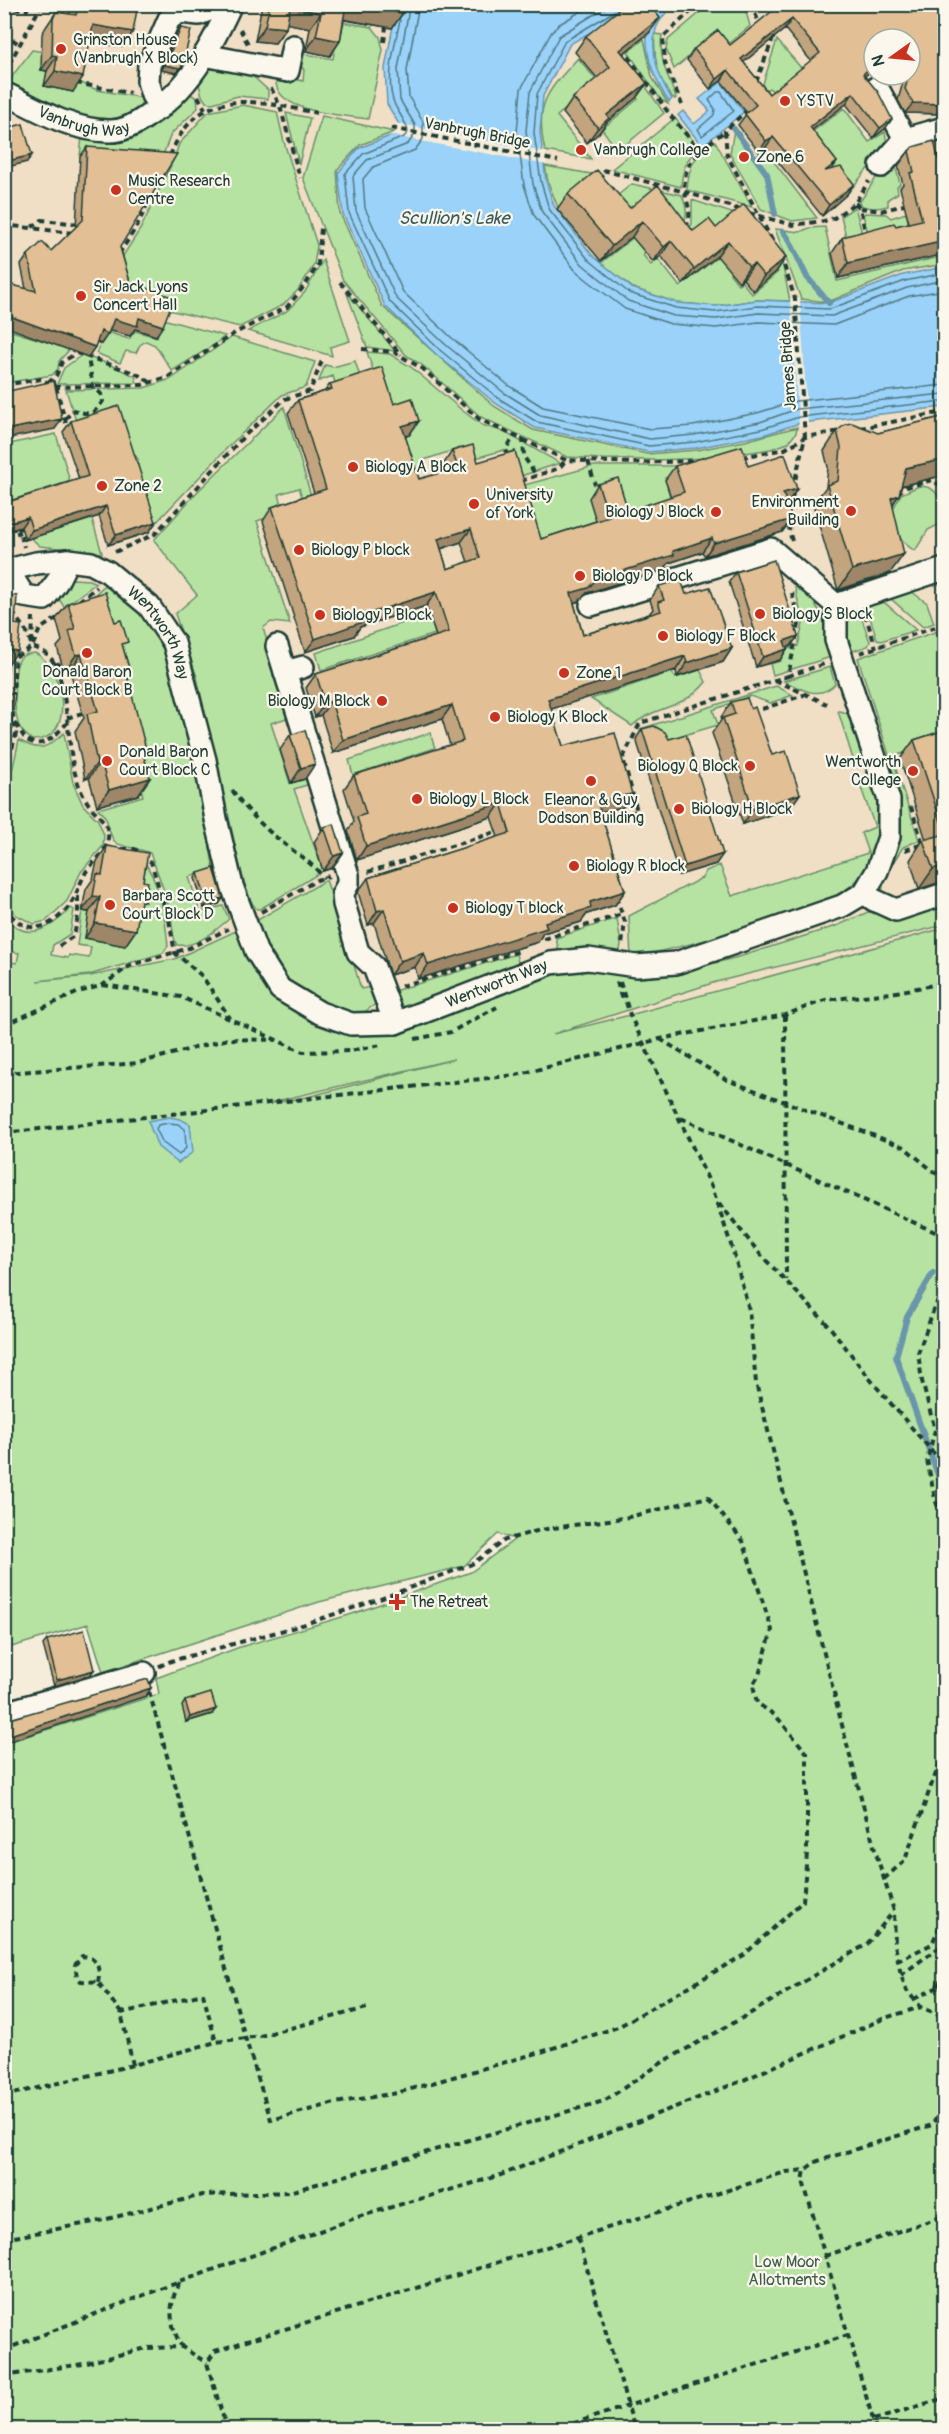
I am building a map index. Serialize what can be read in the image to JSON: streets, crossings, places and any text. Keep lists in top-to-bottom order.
{
  "streets": {
    "street": ["Vanbrugh Way", "Wentworth Way"],
    "path": ["Vanbrugh Bridge", "James Bridge"]
  },
  "water": ["Scullion's Lake"],
  "parks": ["Low Moor Allotments"],
  "places": {
    "other": [
      "Grinston House (Vanbrugh X Block)",
      "YSTV",
      "Vanbrugh College",
      "Zone 6",
      "Music Research Centre",
      "Sir Jack Lyons Concert Hall",
      "Biology A Block",
      "Zone 2",
      "University of York",
      "Environment Building",
      "Biology J Block",
      "Biology P block",
      "Biology D Block",
      "Biology S Block",
      "Biology P Block",
      "Biology F Block",
      "Donald Baron Court Block B",
      "Zone 1",
      "Biology M Block",
      "Biology K Block",
      "Donald Baron Court Block C",
      "Biology Q Block",
      "Wentworth College",
      "Eleanor & Guy Dodson Building",
      "Biology L Block",
      "Biology H Block",
      "Biology R block",
      "Barbara Scott Court Block D",
      "Biology T block"
    ],
    "health": ["The Retreat"]
  },
  "north": "left"
}
